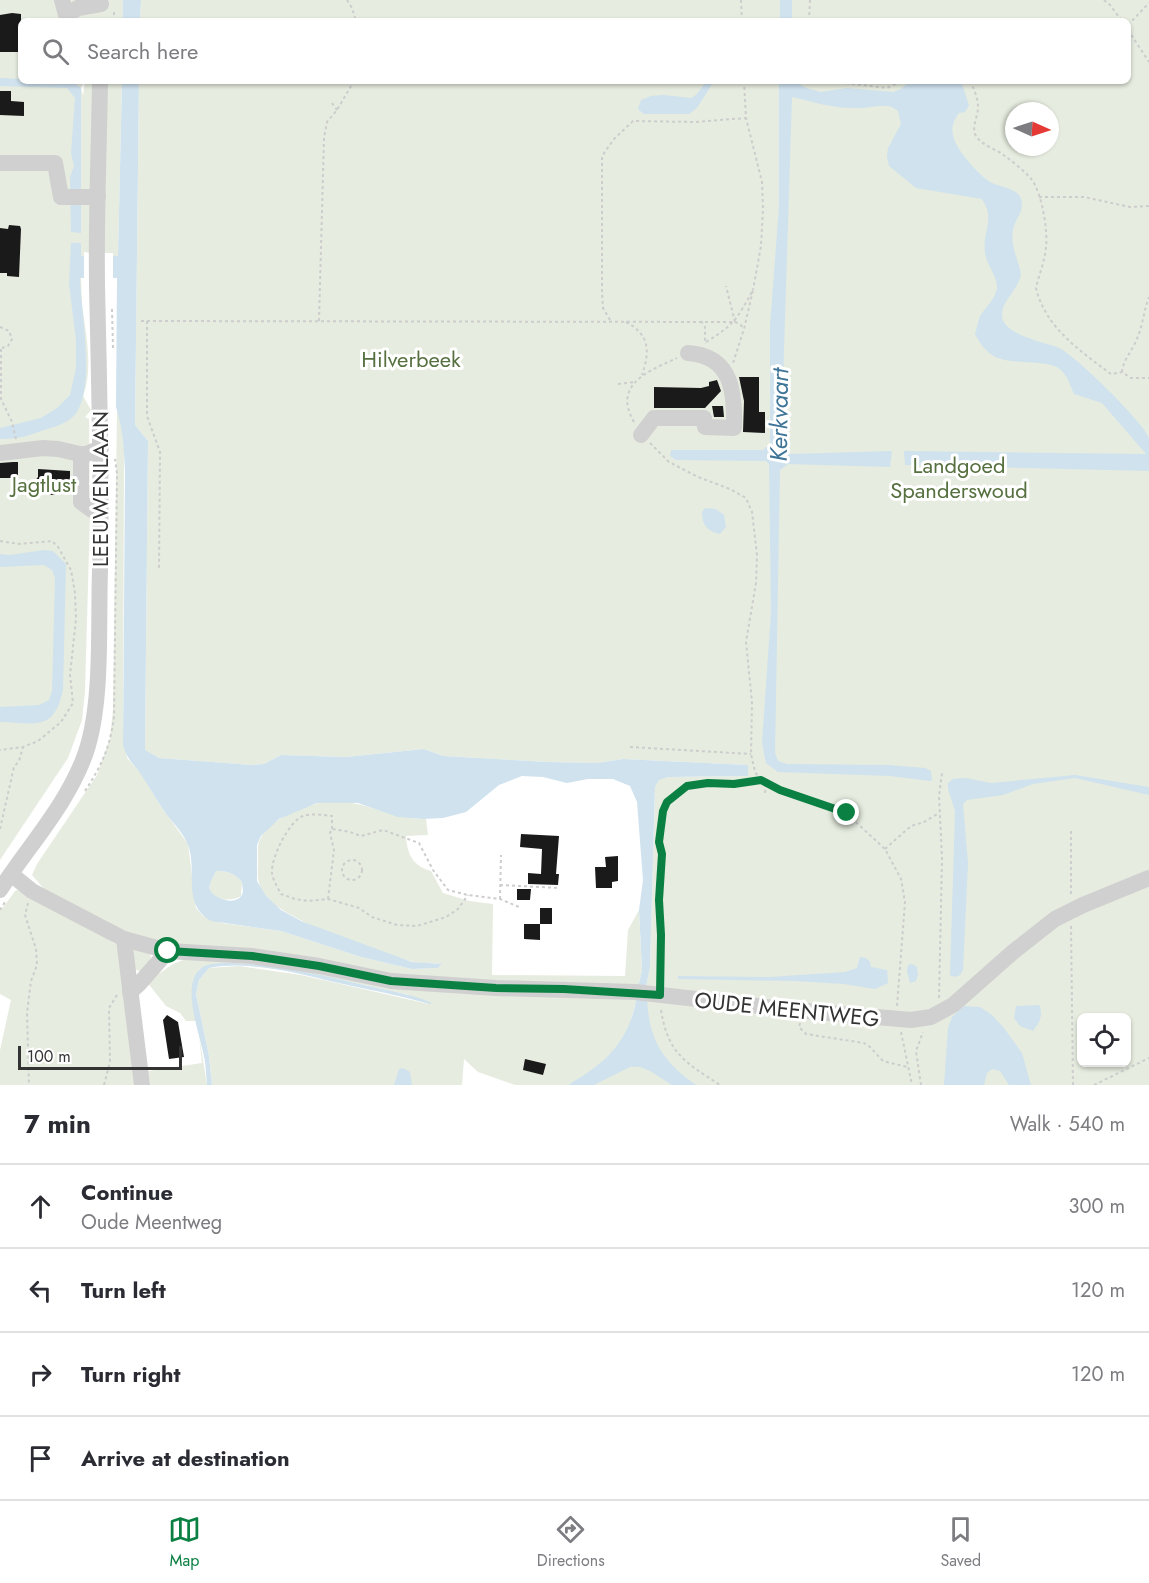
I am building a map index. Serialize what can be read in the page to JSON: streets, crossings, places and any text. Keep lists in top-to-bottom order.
{
  "streets": {
    "street": ["LEEUWENLAAN", "OUDE MEENTWEG"]
  },
  "crossings": [
    ["LEEUWENLAAN", "OUDE MEENTWEG"]
  ],
  "water": ["Kerkvaart"],
  "parks": ["Hilverbeek", "Landgoed Spanderswoud", "Jagtlust"],
  "scale_bar": "100 m",
  "north": "right",
  "page": {
    "search": "Search here",
    "scale": "100 m",
    "heading": ["7 min", "Walk · 540 m"],
    "list": [
      ["Continue", "Oude Meentweg", "300 m"],
      ["Turn left", "120 m"],
      ["Turn right", "120 m"],
      "Arrive at destination"
    ],
    "nav": ["Map", "Directions", "Saved"]
  }
}
